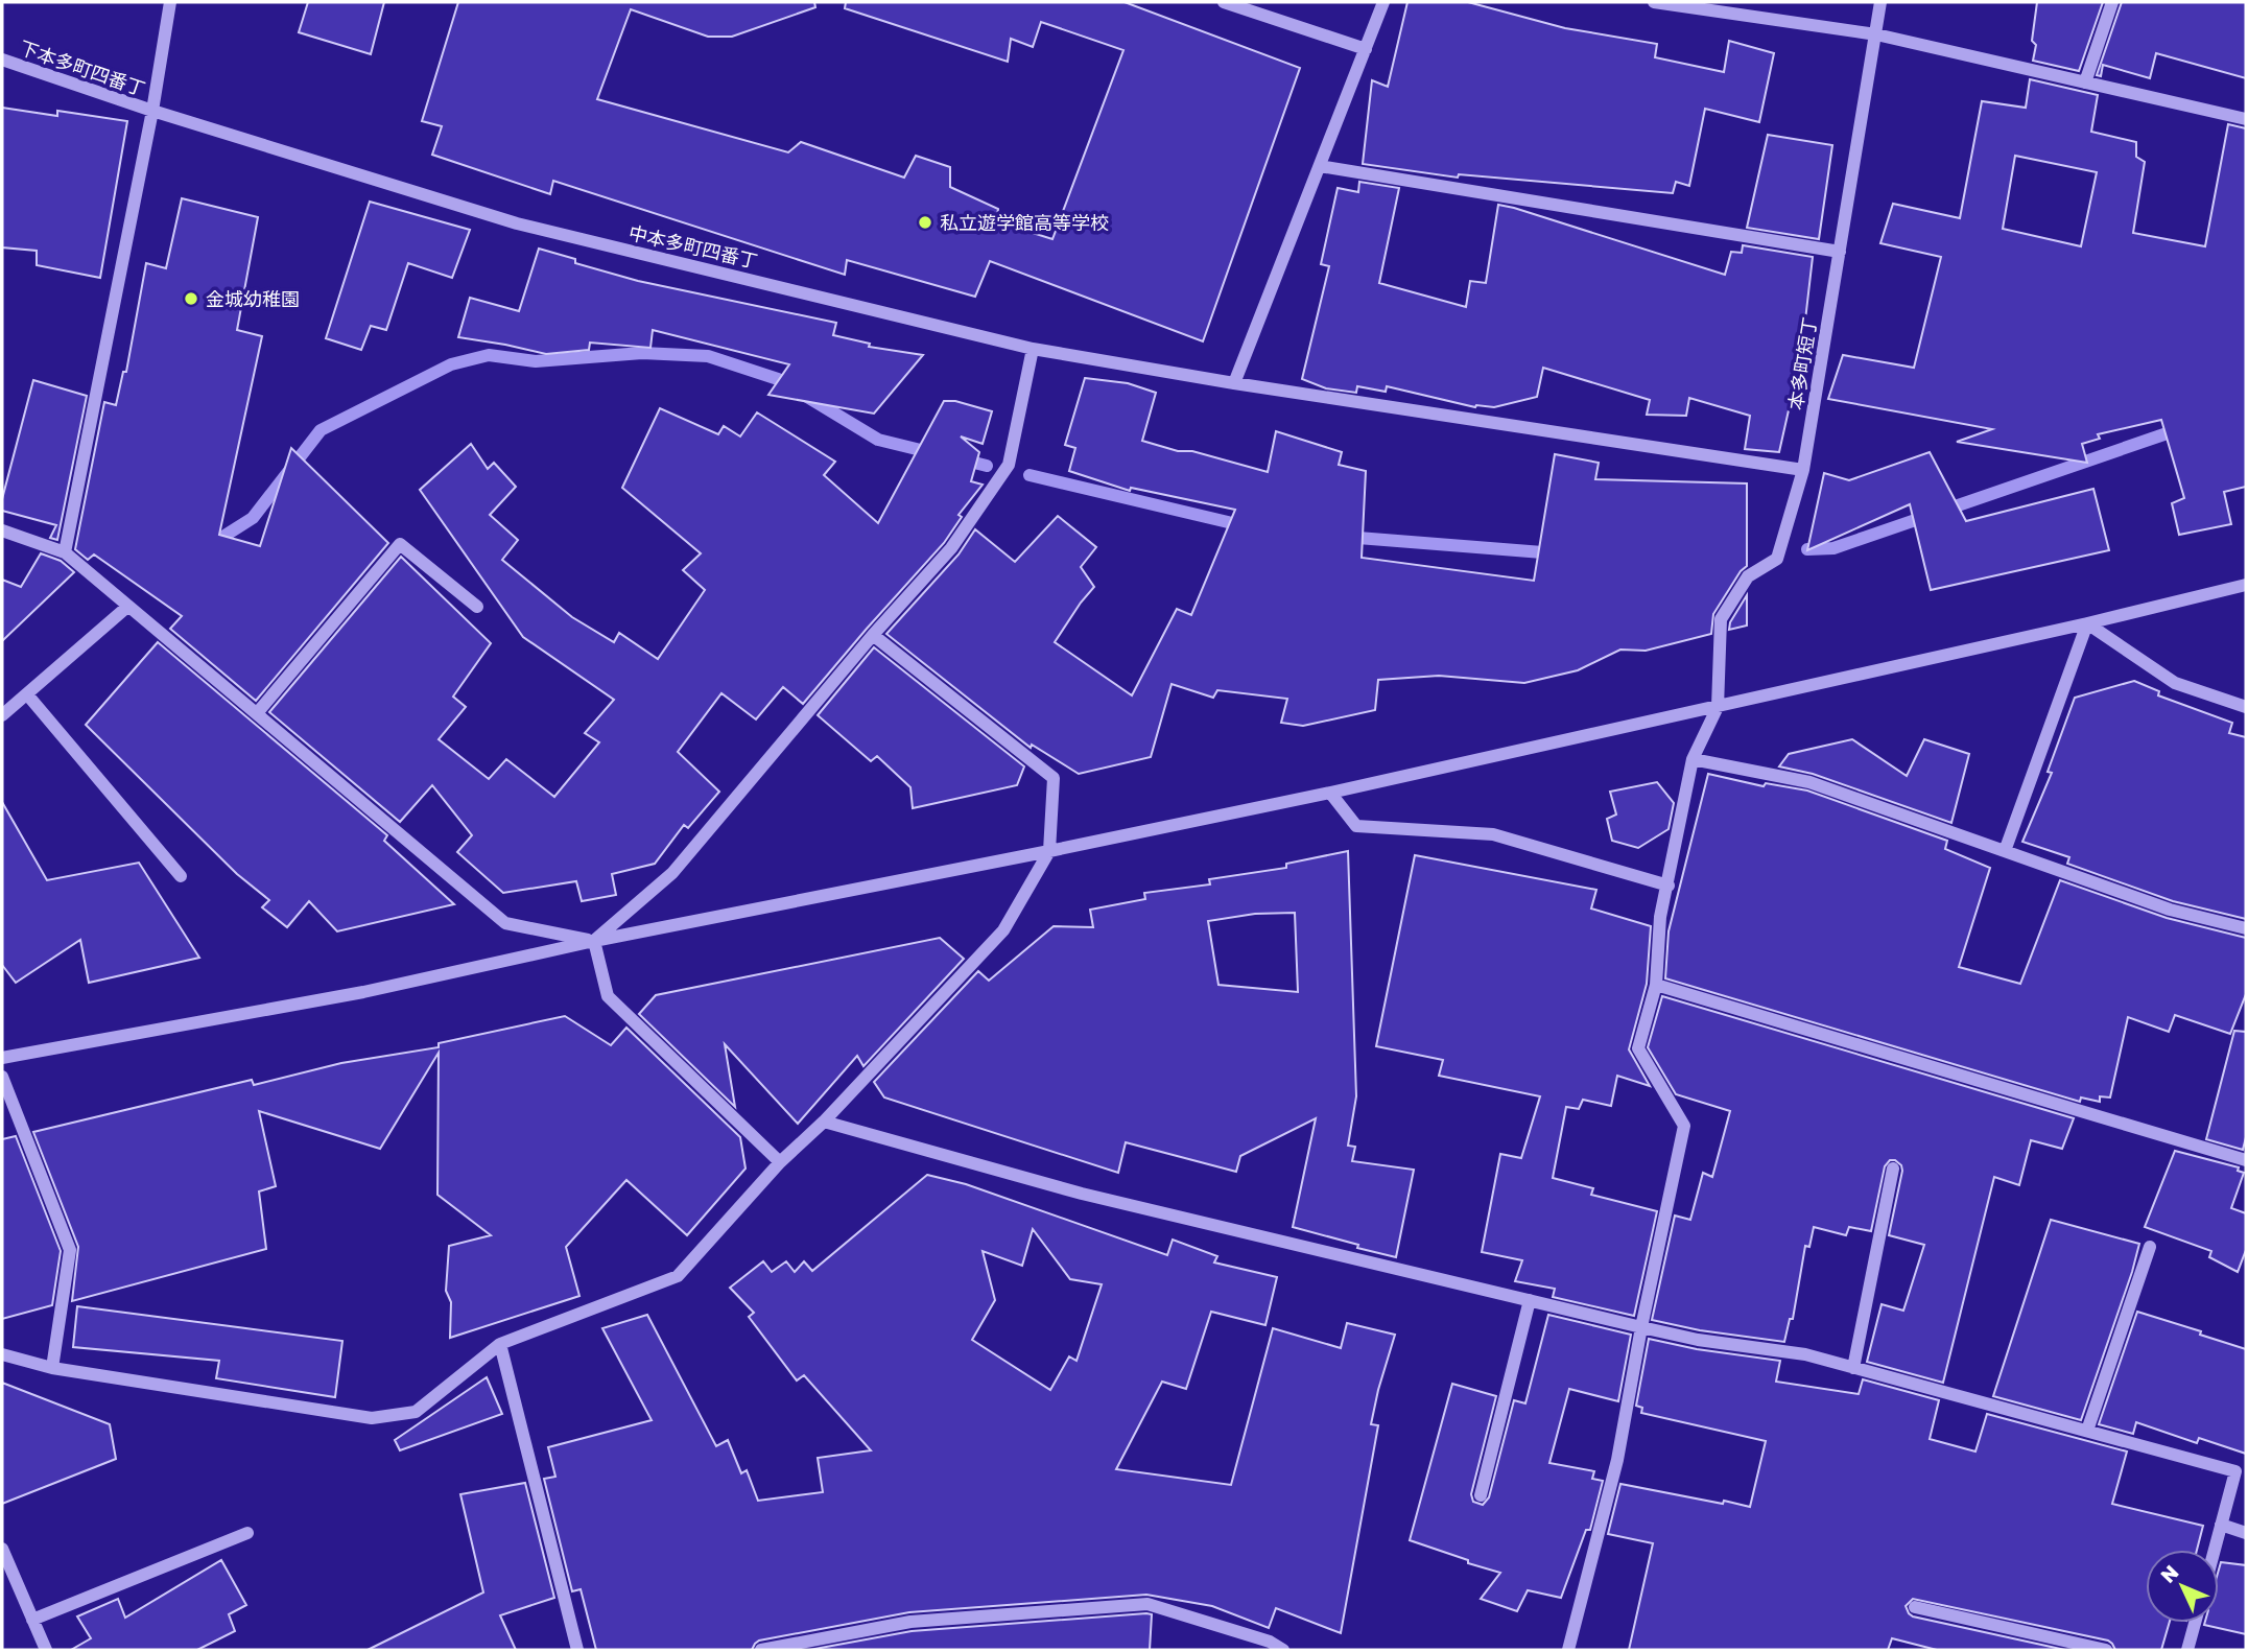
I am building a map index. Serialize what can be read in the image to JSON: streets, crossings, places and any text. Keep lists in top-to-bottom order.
{
  "streets": {
    "street": ["下本多町四番丁", "中本多町四番丁", "本多町短丁"]
  },
  "crossings": [
    ["下本多町四番丁", "中本多町四番丁"],
    ["中本多町四番丁", "本多町短丁"]
  ],
  "places": ["私立遊学館高等学校", "金城幼稚園"],
  "north": "top left"
}
